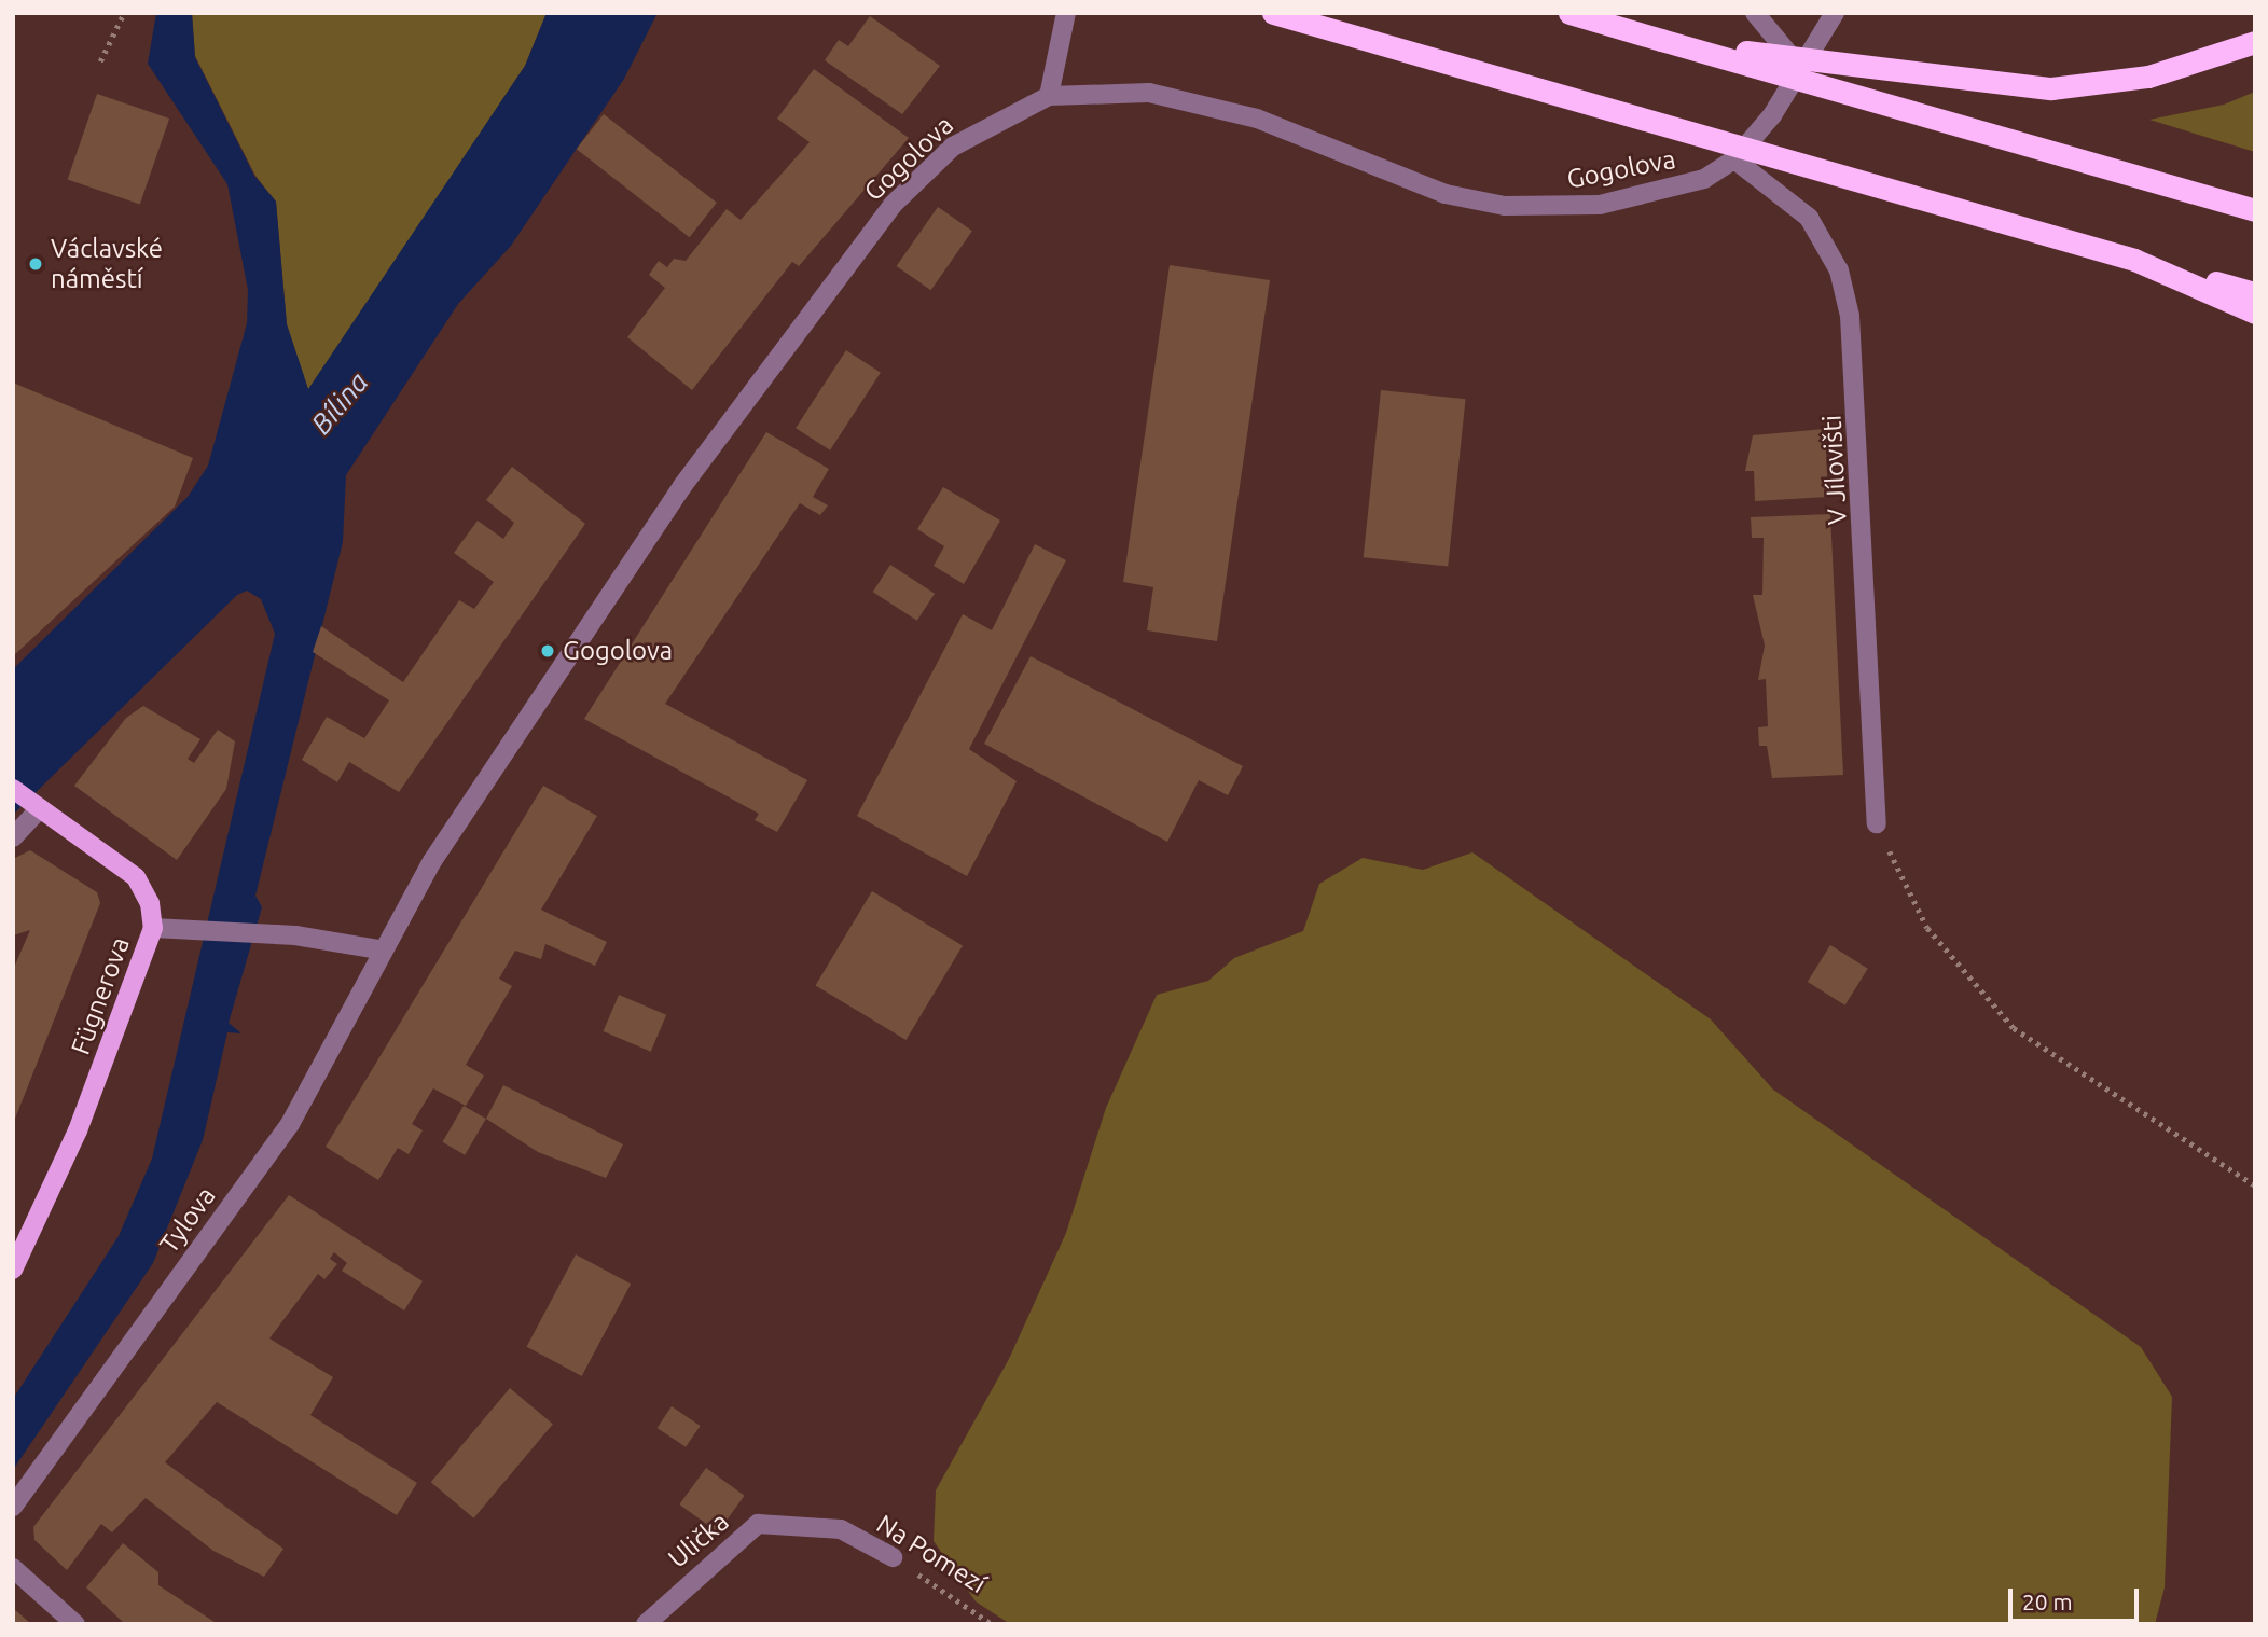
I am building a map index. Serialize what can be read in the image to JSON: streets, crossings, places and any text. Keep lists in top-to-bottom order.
{
  "streets": {
    "main road": ["Fügnerova"],
    "street": [
      "Gogolova",
      "V Jílovišti",
      "Tylova",
      "Ulička",
      "Na Pomezí"
    ]
  },
  "crossings": [
    ["Gogolova", "V Jílovišti"],
    ["Gogolova", "Tylova"],
    ["Ulička", "Na Pomezí"]
  ],
  "water": ["Bílina"],
  "places": ["Václavské náměstí", "Gogolova"],
  "scale_bar": "20 m"
}
